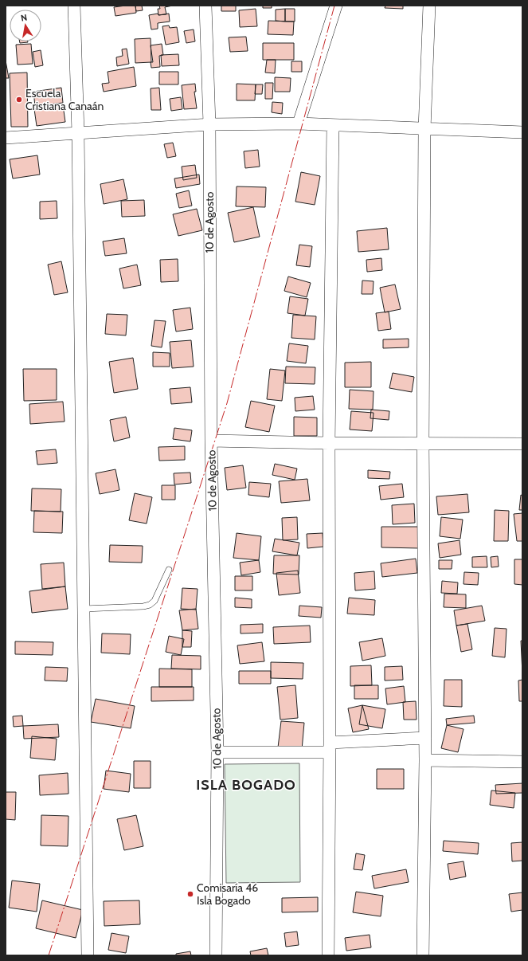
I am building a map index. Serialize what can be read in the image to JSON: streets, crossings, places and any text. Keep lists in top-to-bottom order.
{
  "streets": {
    "street": ["10 de Agosto"]
  },
  "districts": ["ISLA BOGADO"],
  "places": ["Escuela Cristiana Canaán", "Comisaría 46 Isla Bogado"],
  "north": "top"
}
